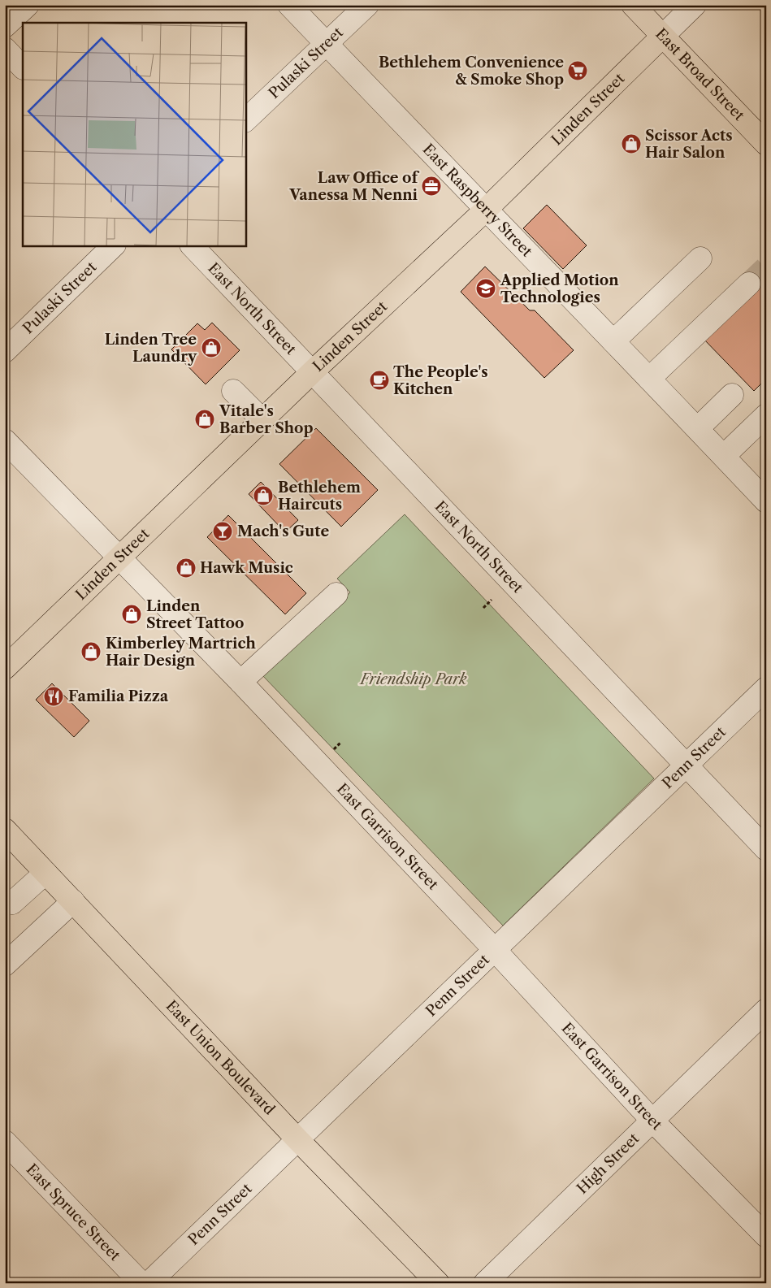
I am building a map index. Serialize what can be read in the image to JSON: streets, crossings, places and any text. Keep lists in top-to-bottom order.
{
  "streets": {
    "main road": ["East Broad Street", "Linden Street", "East Union Boulevard"],
    "street": [
      "Pulaski Street",
      "East Raspberry Street",
      "East North Street",
      "Penn Street",
      "East Garrison Street",
      "High Street",
      "East Spruce Street"
    ]
  },
  "crossings": [
    ["Pulaski Street", "East Raspberry Street"],
    ["East Broad Street", "Linden Street"],
    ["Linden Street", "East Raspberry Street"],
    ["Linden Street", "East North Street"],
    ["Linden Street", "East Garrison Street"],
    ["East North Street", "Penn Street"],
    ["Penn Street", "East Garrison Street"],
    ["Penn Street", "East Union Boulevard"],
    ["East Garrison Street", "High Street"]
  ],
  "parks": ["Friendship Park"],
  "places": {
    "supermarket": ["Bethlehem Convenience & Smoke Shop"],
    "shop": [
      "Scissor Acts Hair Salon",
      "Linden Tree Laundry",
      "Vitale's Barber Shop",
      "Bethlehem Haircuts",
      "Hawk Music",
      "Linden Street Tattoo",
      "Kimberley Martrich Hair Design"
    ],
    "office": ["Law Office of Vanessa M Nenni"],
    "school or university": ["Applied Motion Technologies"],
    "cafe": ["The People's Kitchen"],
    "bar": ["Mach's Gute"],
    "restaurant": ["Familia Pizza"]
  }
}
